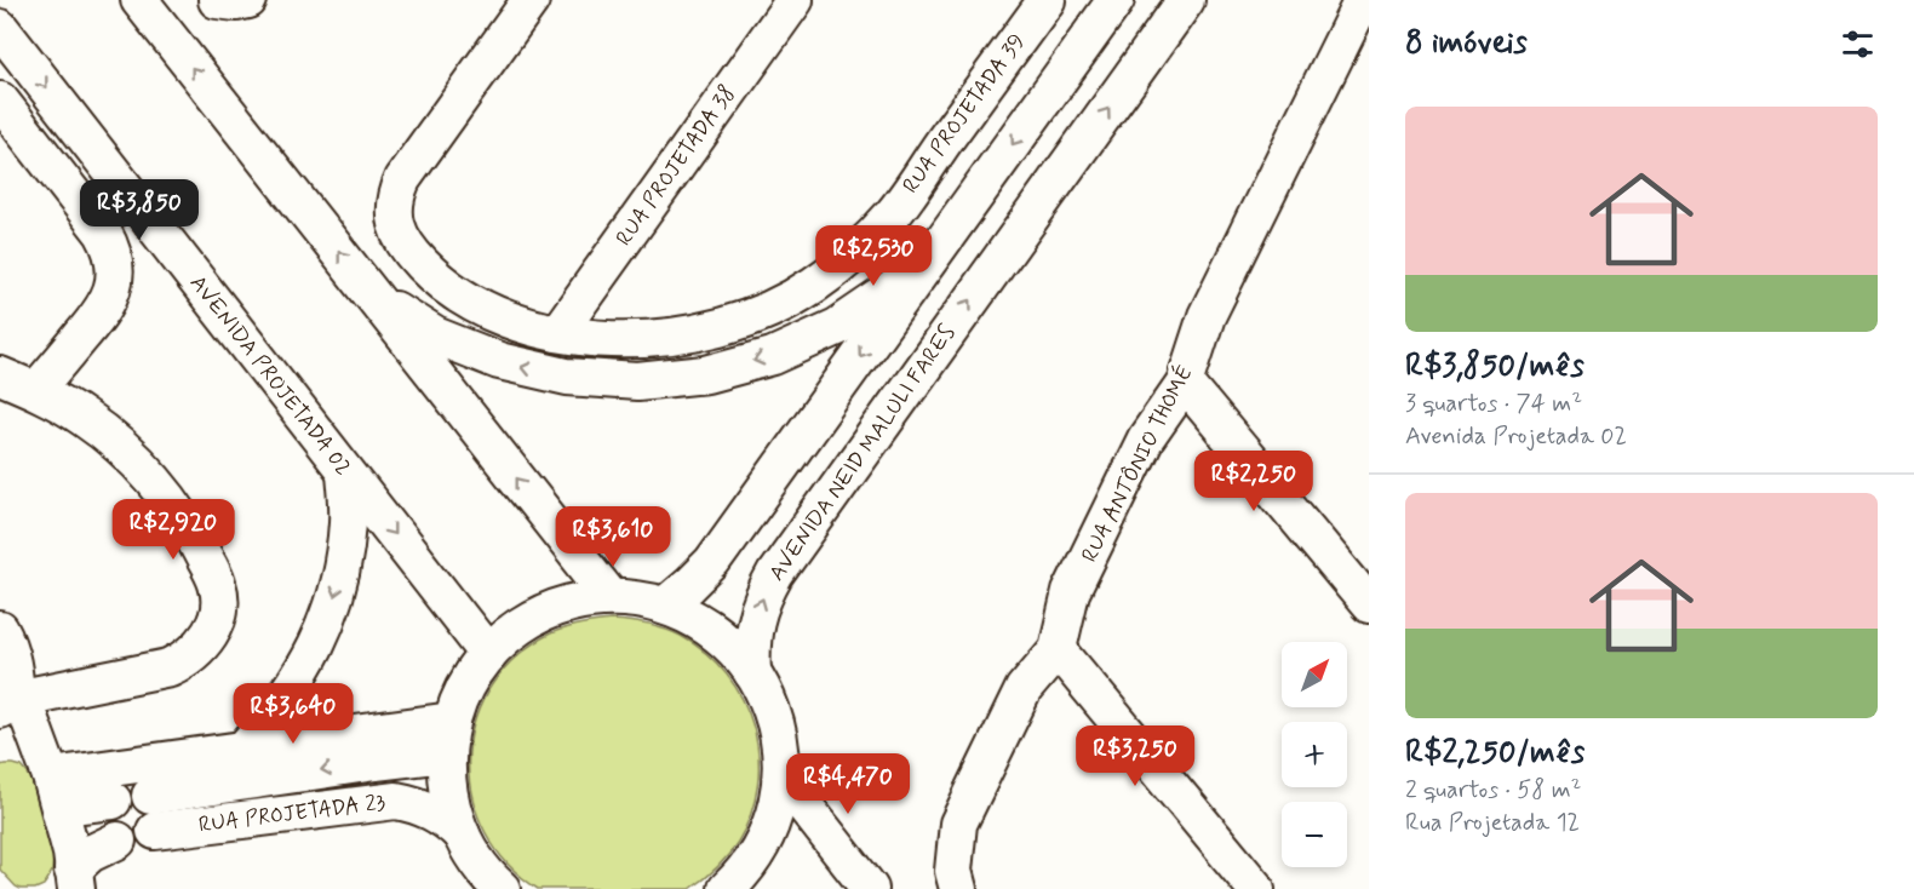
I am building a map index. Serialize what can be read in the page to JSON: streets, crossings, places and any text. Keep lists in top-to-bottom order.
{
  "streets": {
    "street": [
      "RUA PROJETADA 39",
      "RUA PROJETADA 38",
      "AVENIDA PROJETADA 02",
      "AVENIDA NEID MALULI FARES",
      "RUA ANTÔNIO THOMÉ",
      "RUA PROJETADA 23"
    ]
  },
  "crossings": [
    ["RUA PROJETADA 39", "RUA PROJETADA 38"]
  ],
  "north": "top right",
  "page": {
    "heading": "8 imóveis",
    "list": [
      {
        "name": "R$3,850/mês",
        "note": "3 quartos · 74 m² · Avenida Projetada 02"
      },
      {
        "name": "R$2,250/mês",
        "note": "2 quartos · 58 m² · Rua Projetada 12"
      }
    ],
    "price": [
      "R$3,850",
      "R$2,530",
      "R$2,250",
      "R$2,920",
      "R$3,610",
      "R$3,640",
      "R$3,250",
      "R$4,470"
    ],
    "map_buttons": ["+", "−"]
  }
}
